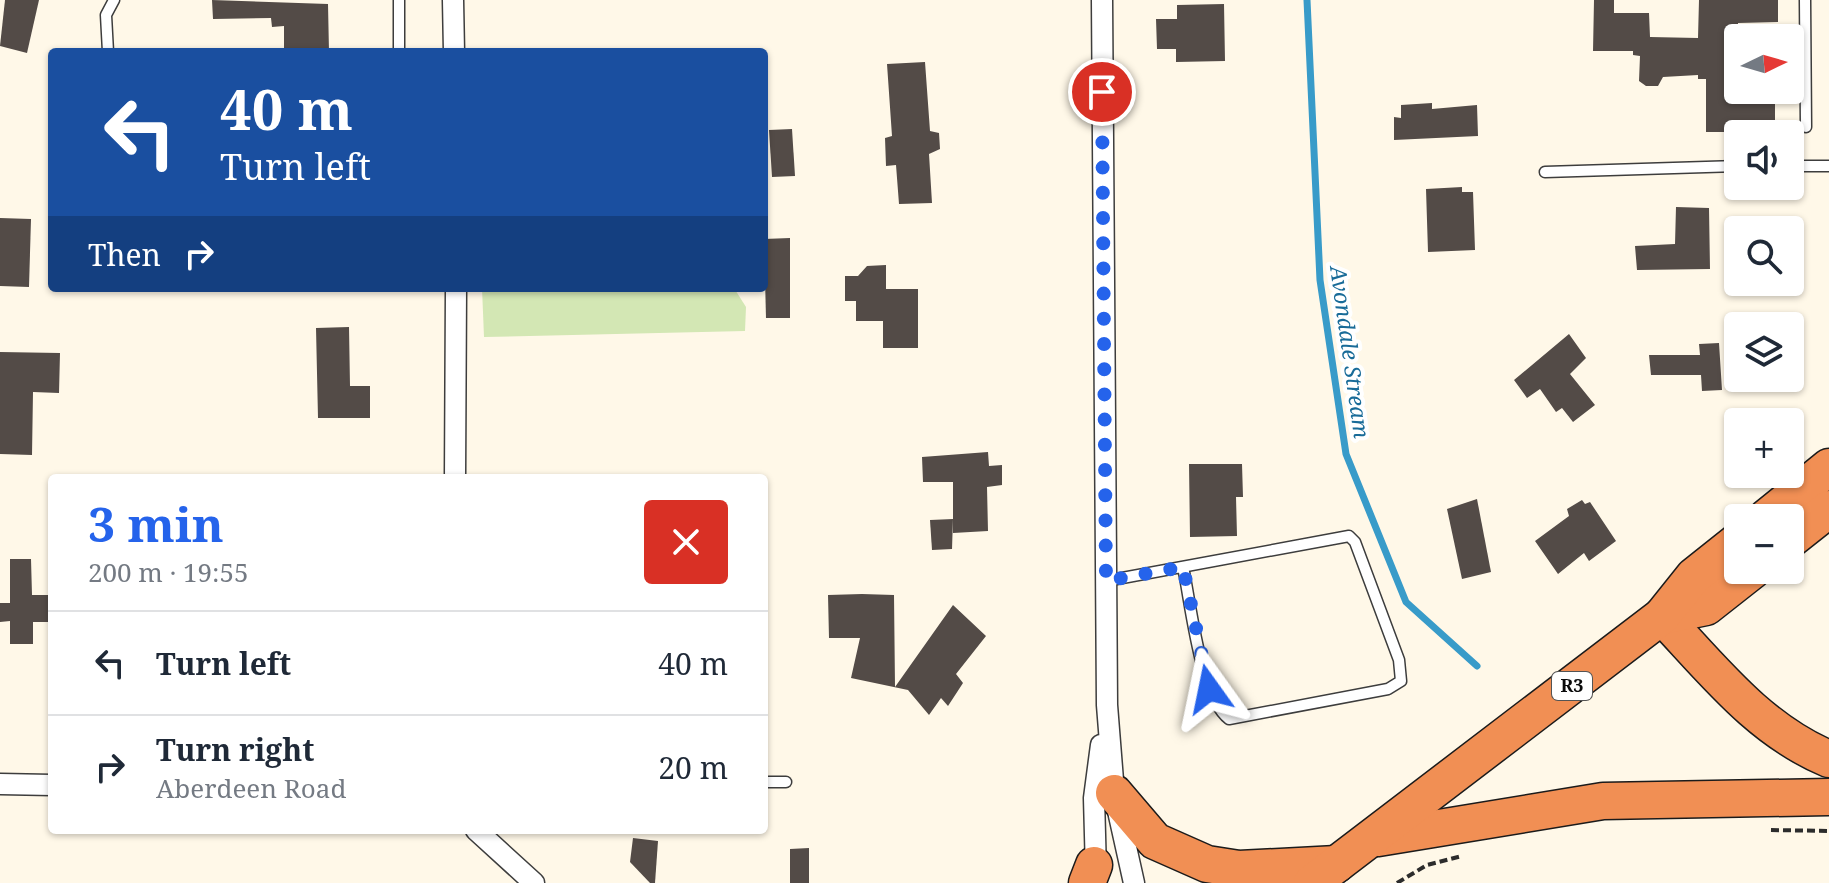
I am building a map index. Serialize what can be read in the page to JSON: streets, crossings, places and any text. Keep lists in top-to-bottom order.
{
  "streets": {
    "highway": ["R3"]
  },
  "water": ["Avondale Stream"],
  "north": "right",
  "page": {
    "map_buttons": ["+", "−"],
    "turn": ["40 m", "Turn left"],
    "then": "Then",
    "heading": ["3 min", "200 m · 19:55"],
    "list": [
      {
        "name": "Turn left",
        "value": "40 m"
      },
      {
        "name": "Turn right",
        "note": "Aberdeen Road",
        "value": "20 m"
      }
    ]
  }
}
